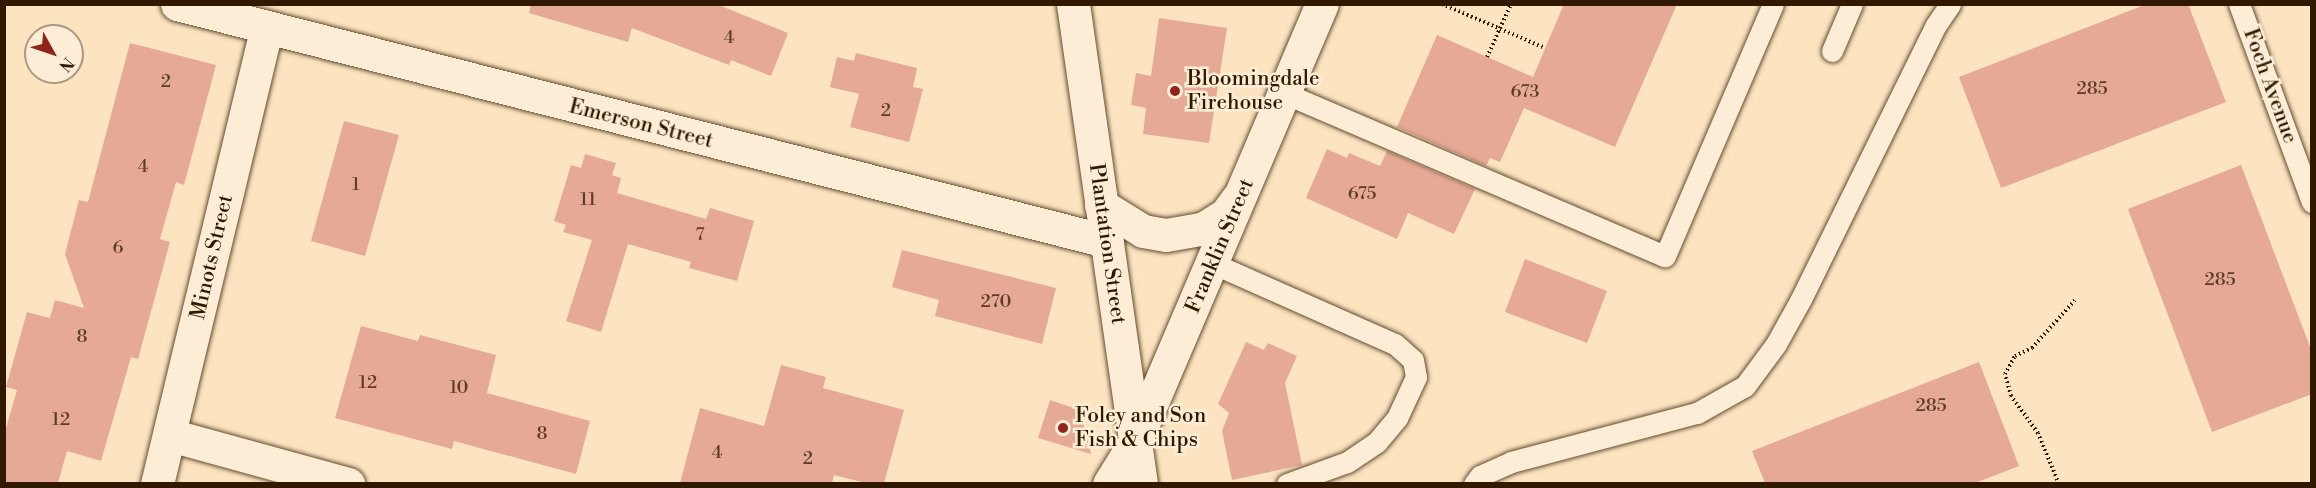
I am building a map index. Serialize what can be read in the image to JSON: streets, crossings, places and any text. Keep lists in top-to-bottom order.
{
  "streets": {
    "street": [
      "Emerson Street",
      "Plantation Street",
      "Franklin Street",
      "Minots Street"
    ],
    "lane": ["Foch Avenue"]
  },
  "crossings": [
    ["Emerson Street", "Plantation Street"],
    ["Emerson Street", "Minots Street"],
    ["Plantation Street", "Franklin Street"]
  ],
  "places": ["Bloomingdale Firehouse", "Foley and Son Fish & Chips"],
  "house_numbers": [
    "4",
    "2",
    "285",
    "673",
    "2",
    "4",
    "1",
    "675",
    "11",
    "7",
    "6",
    "285",
    "270",
    "8",
    "12",
    "10",
    "285",
    "12",
    "8",
    "4",
    "2"
  ],
  "north": "bottom right"
}
